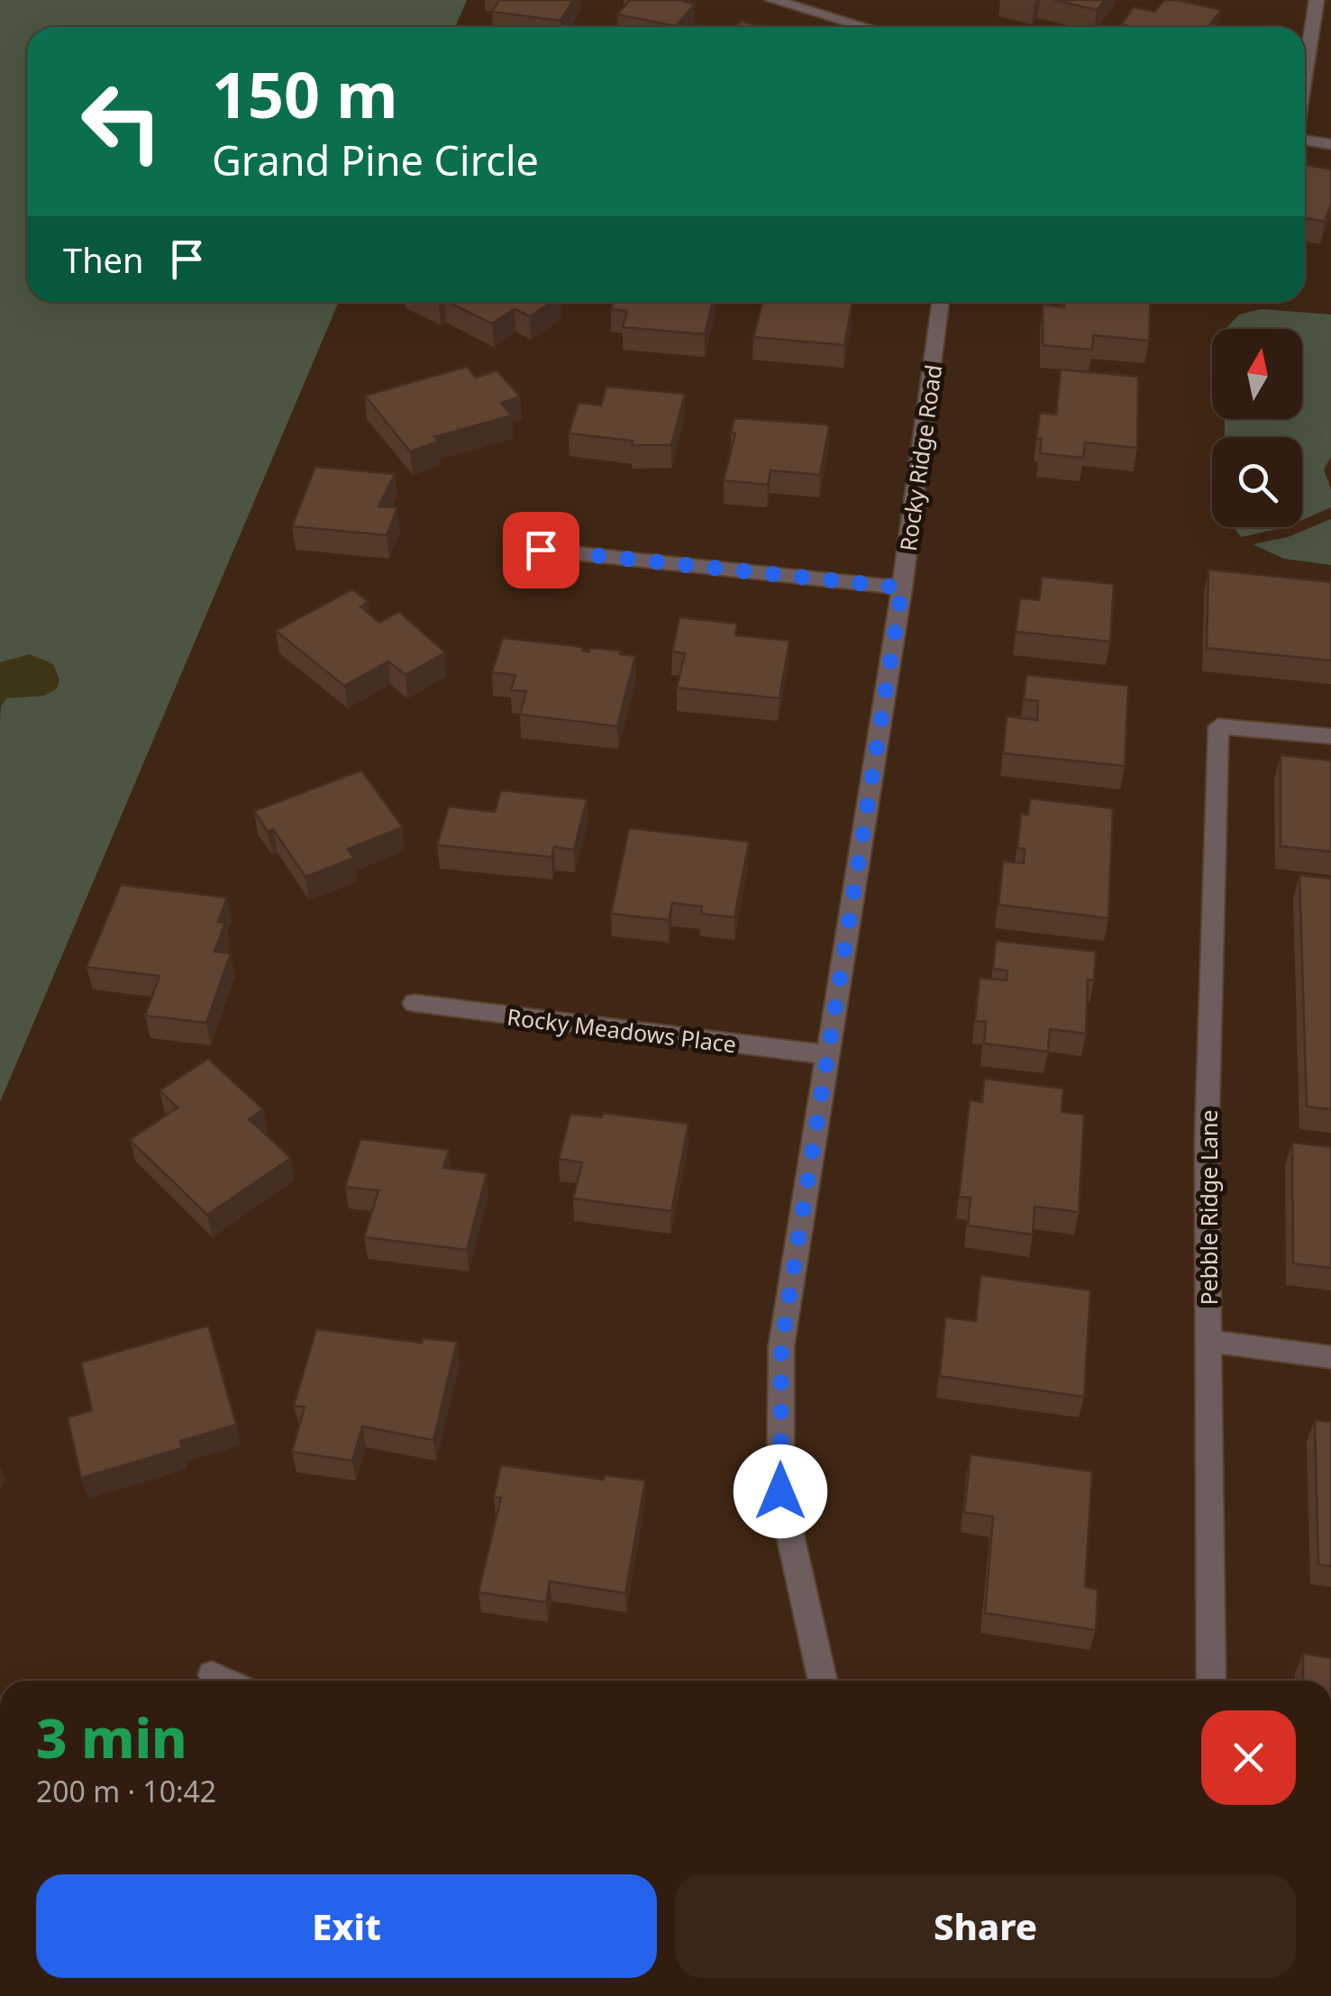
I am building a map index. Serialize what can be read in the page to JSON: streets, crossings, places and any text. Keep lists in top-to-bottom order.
{
  "streets": {
    "street": ["Rocky Ridge Road", "Rocky Meadows Place", "Pebble Ridge Lane"]
  },
  "crossings": [
    ["Rocky Ridge Road", "Rocky Meadows Place"]
  ],
  "north": "top",
  "page": {
    "turn": ["150 m", "Grand Pine Circle"],
    "then": "Then",
    "heading": ["3 min", "200 m · 10:42"],
    "buttons": ["Exit", "Share"]
  }
}
